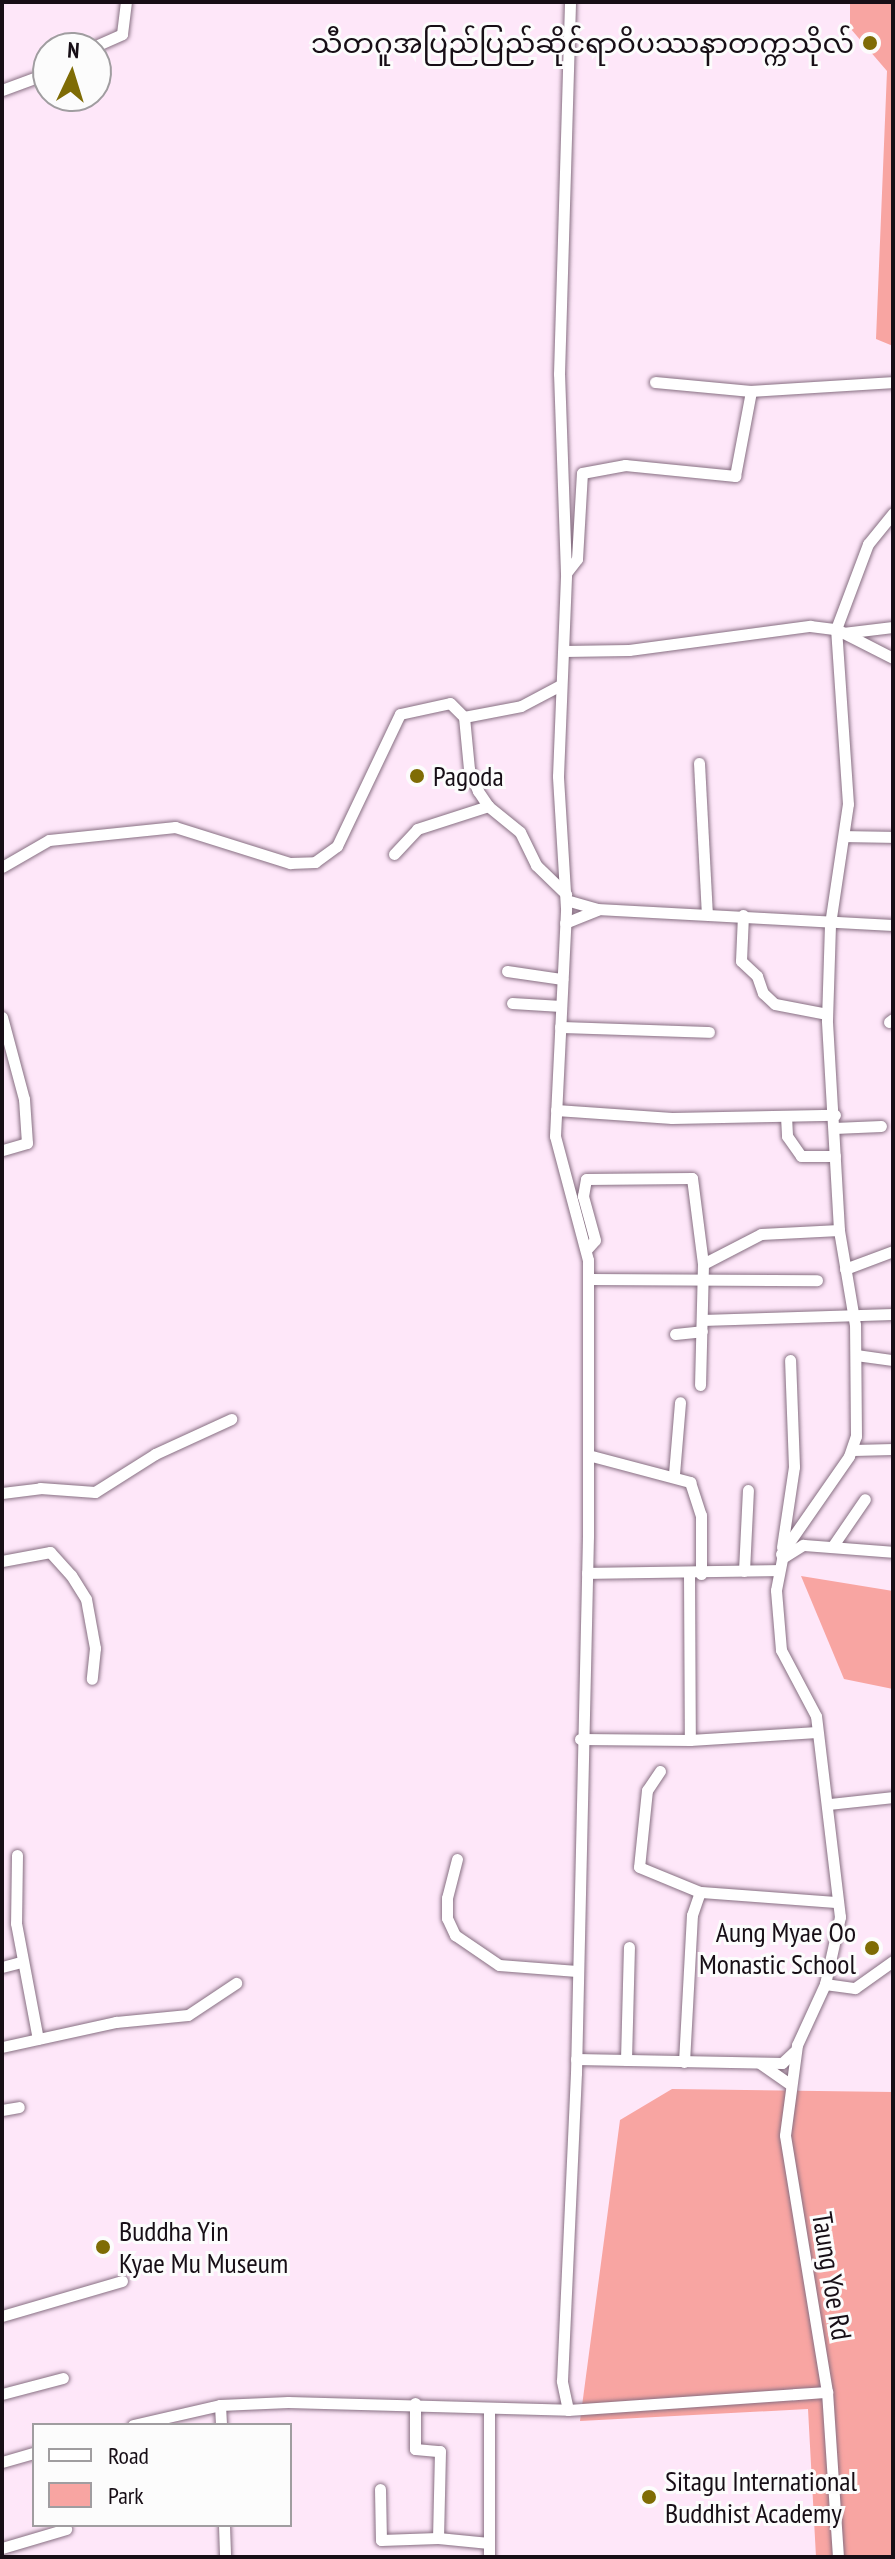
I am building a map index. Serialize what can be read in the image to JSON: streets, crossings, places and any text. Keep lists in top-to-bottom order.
{
  "streets": {
    "street": ["Taung Yoe Rd"]
  },
  "places": [
    "သီတဂူအပြည်ပြည်ဆိုင်ရာဝိပဿနာတက္ကသိုလ်",
    "Pagoda",
    "Aung Myae Oo Monastic School",
    "Buddha Yin Kyae Mu Museum",
    "Sitagu International Buddhist Academy"
  ],
  "legend": ["Road", "Park"],
  "north": "top"
}
